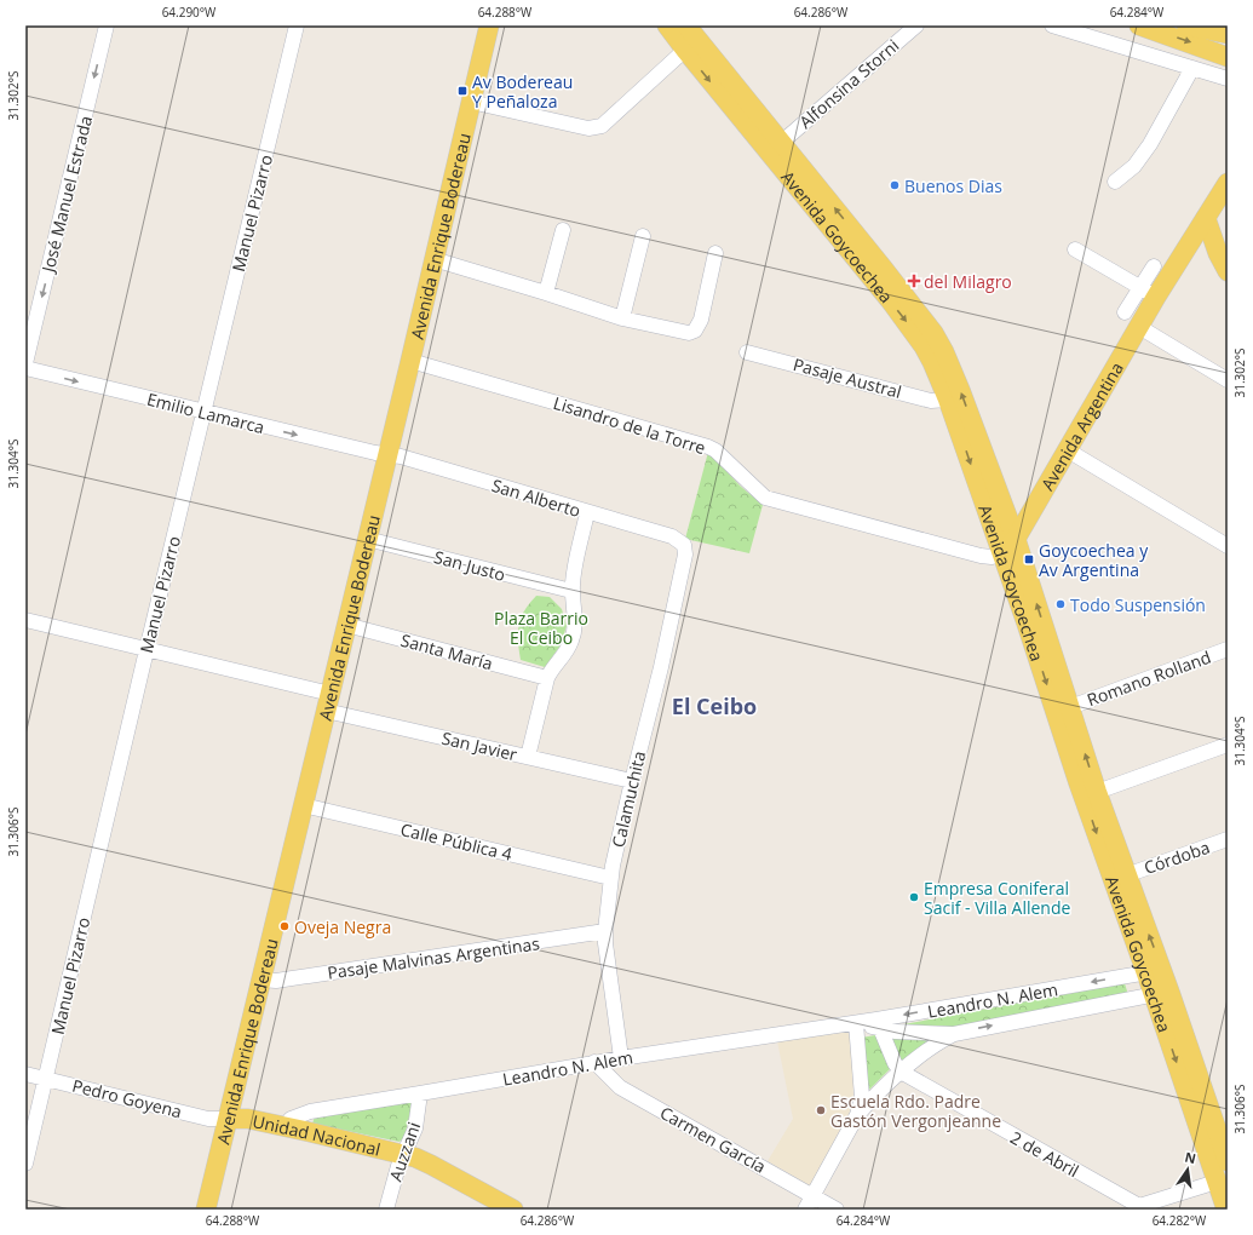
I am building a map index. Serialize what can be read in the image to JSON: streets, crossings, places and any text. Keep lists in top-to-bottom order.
{
  "streets": {
    "main road": [
      "Avenida Enrique Bodereau",
      "Avenida Goycoechea",
      "Avenida Argentina",
      "Unidad Nacional"
    ],
    "street": [
      "Alfonsina Storni",
      "José Manuel Estrada",
      "Manuel Pizarro",
      "Pasaje Austral",
      "Emilio Lamarca",
      "Lisandro de la Torre",
      "San Alberto",
      "San Justo",
      "Santa María",
      "Romano Rolland",
      "San Javier",
      "Calamuchita",
      "Calle Pública 4",
      "Córdoba",
      "Pasaje Malvinas Argentinas",
      "Leandro N. Alem",
      "Pedro Goyena",
      "Carmen García",
      "Auzzani",
      "2 de Abril"
    ]
  },
  "crossings": [
    ["Alfonsina Storni", "Avenida Goycoechea"],
    ["Manuel Pizarro", "Emilio Lamarca"],
    ["Manuel Pizarro", "San Javier"],
    ["Manuel Pizarro", "Pedro Goyena"],
    ["Avenida Enrique Bodereau", "Emilio Lamarca"],
    ["Avenida Enrique Bodereau", "Lisandro de la Torre"],
    ["Avenida Enrique Bodereau", "San Alberto"],
    ["Avenida Enrique Bodereau", "San Justo"],
    ["Avenida Enrique Bodereau", "Santa María"],
    ["Avenida Enrique Bodereau", "San Javier"],
    ["Avenida Enrique Bodereau", "Calle Pública 4"],
    ["Avenida Enrique Bodereau", "Pasaje Malvinas Argentinas"],
    ["Avenida Enrique Bodereau", "Pedro Goyena"],
    ["Avenida Enrique Bodereau", "Unidad Nacional"],
    ["Avenida Goycoechea", "Pasaje Austral"],
    ["Avenida Goycoechea", "Lisandro de la Torre"],
    ["Avenida Goycoechea", "Avenida Argentina"],
    ["Avenida Goycoechea", "Romano Rolland"],
    ["Avenida Goycoechea", "Córdoba"],
    ["Avenida Goycoechea", "Leandro N. Alem"],
    ["Emilio Lamarca", "San Alberto"],
    ["Lisandro de la Torre", "Avenida Argentina"],
    ["San Alberto", "Calamuchita"],
    ["San Javier", "Calamuchita"],
    ["Calamuchita", "Calle Pública 4"],
    ["Calamuchita", "Pasaje Malvinas Argentinas"],
    ["Calamuchita", "Leandro N. Alem"],
    ["Leandro N. Alem", "Unidad Nacional"],
    ["Leandro N. Alem", "Carmen García"],
    ["Leandro N. Alem", "Auzzani"],
    ["Leandro N. Alem", "2 de Abril"],
    ["Pedro Goyena", "Unidad Nacional"],
    ["Unidad Nacional", "Auzzani"]
  ],
  "one_way": ["José Manuel Estrada", "Emilio Lamarca"],
  "districts": ["El Ceibo"],
  "parks": ["Plaza Barrio El Ceibo"],
  "places": {
    "transit": ["Av Bodereau Y Peñaloza", "Goycoechea y Av Argentina"],
    "other": [
      "Buenos Dias",
      "Todo Suspensión",
      "Empresa Coniferal Sacif - Villa Allende",
      "Oveja Negra",
      "Escuela Rdo. Padre Gastón Vergonjeanne"
    ],
    "health": ["del Milagro"]
  },
  "north": "top",
  "coordinates": [
    "64.290°W",
    "64.288°W",
    "64.286°W",
    "64.284°W",
    "31.302°S",
    "31.304°S",
    "31.306°S",
    "64.282°W"
  ]
}
